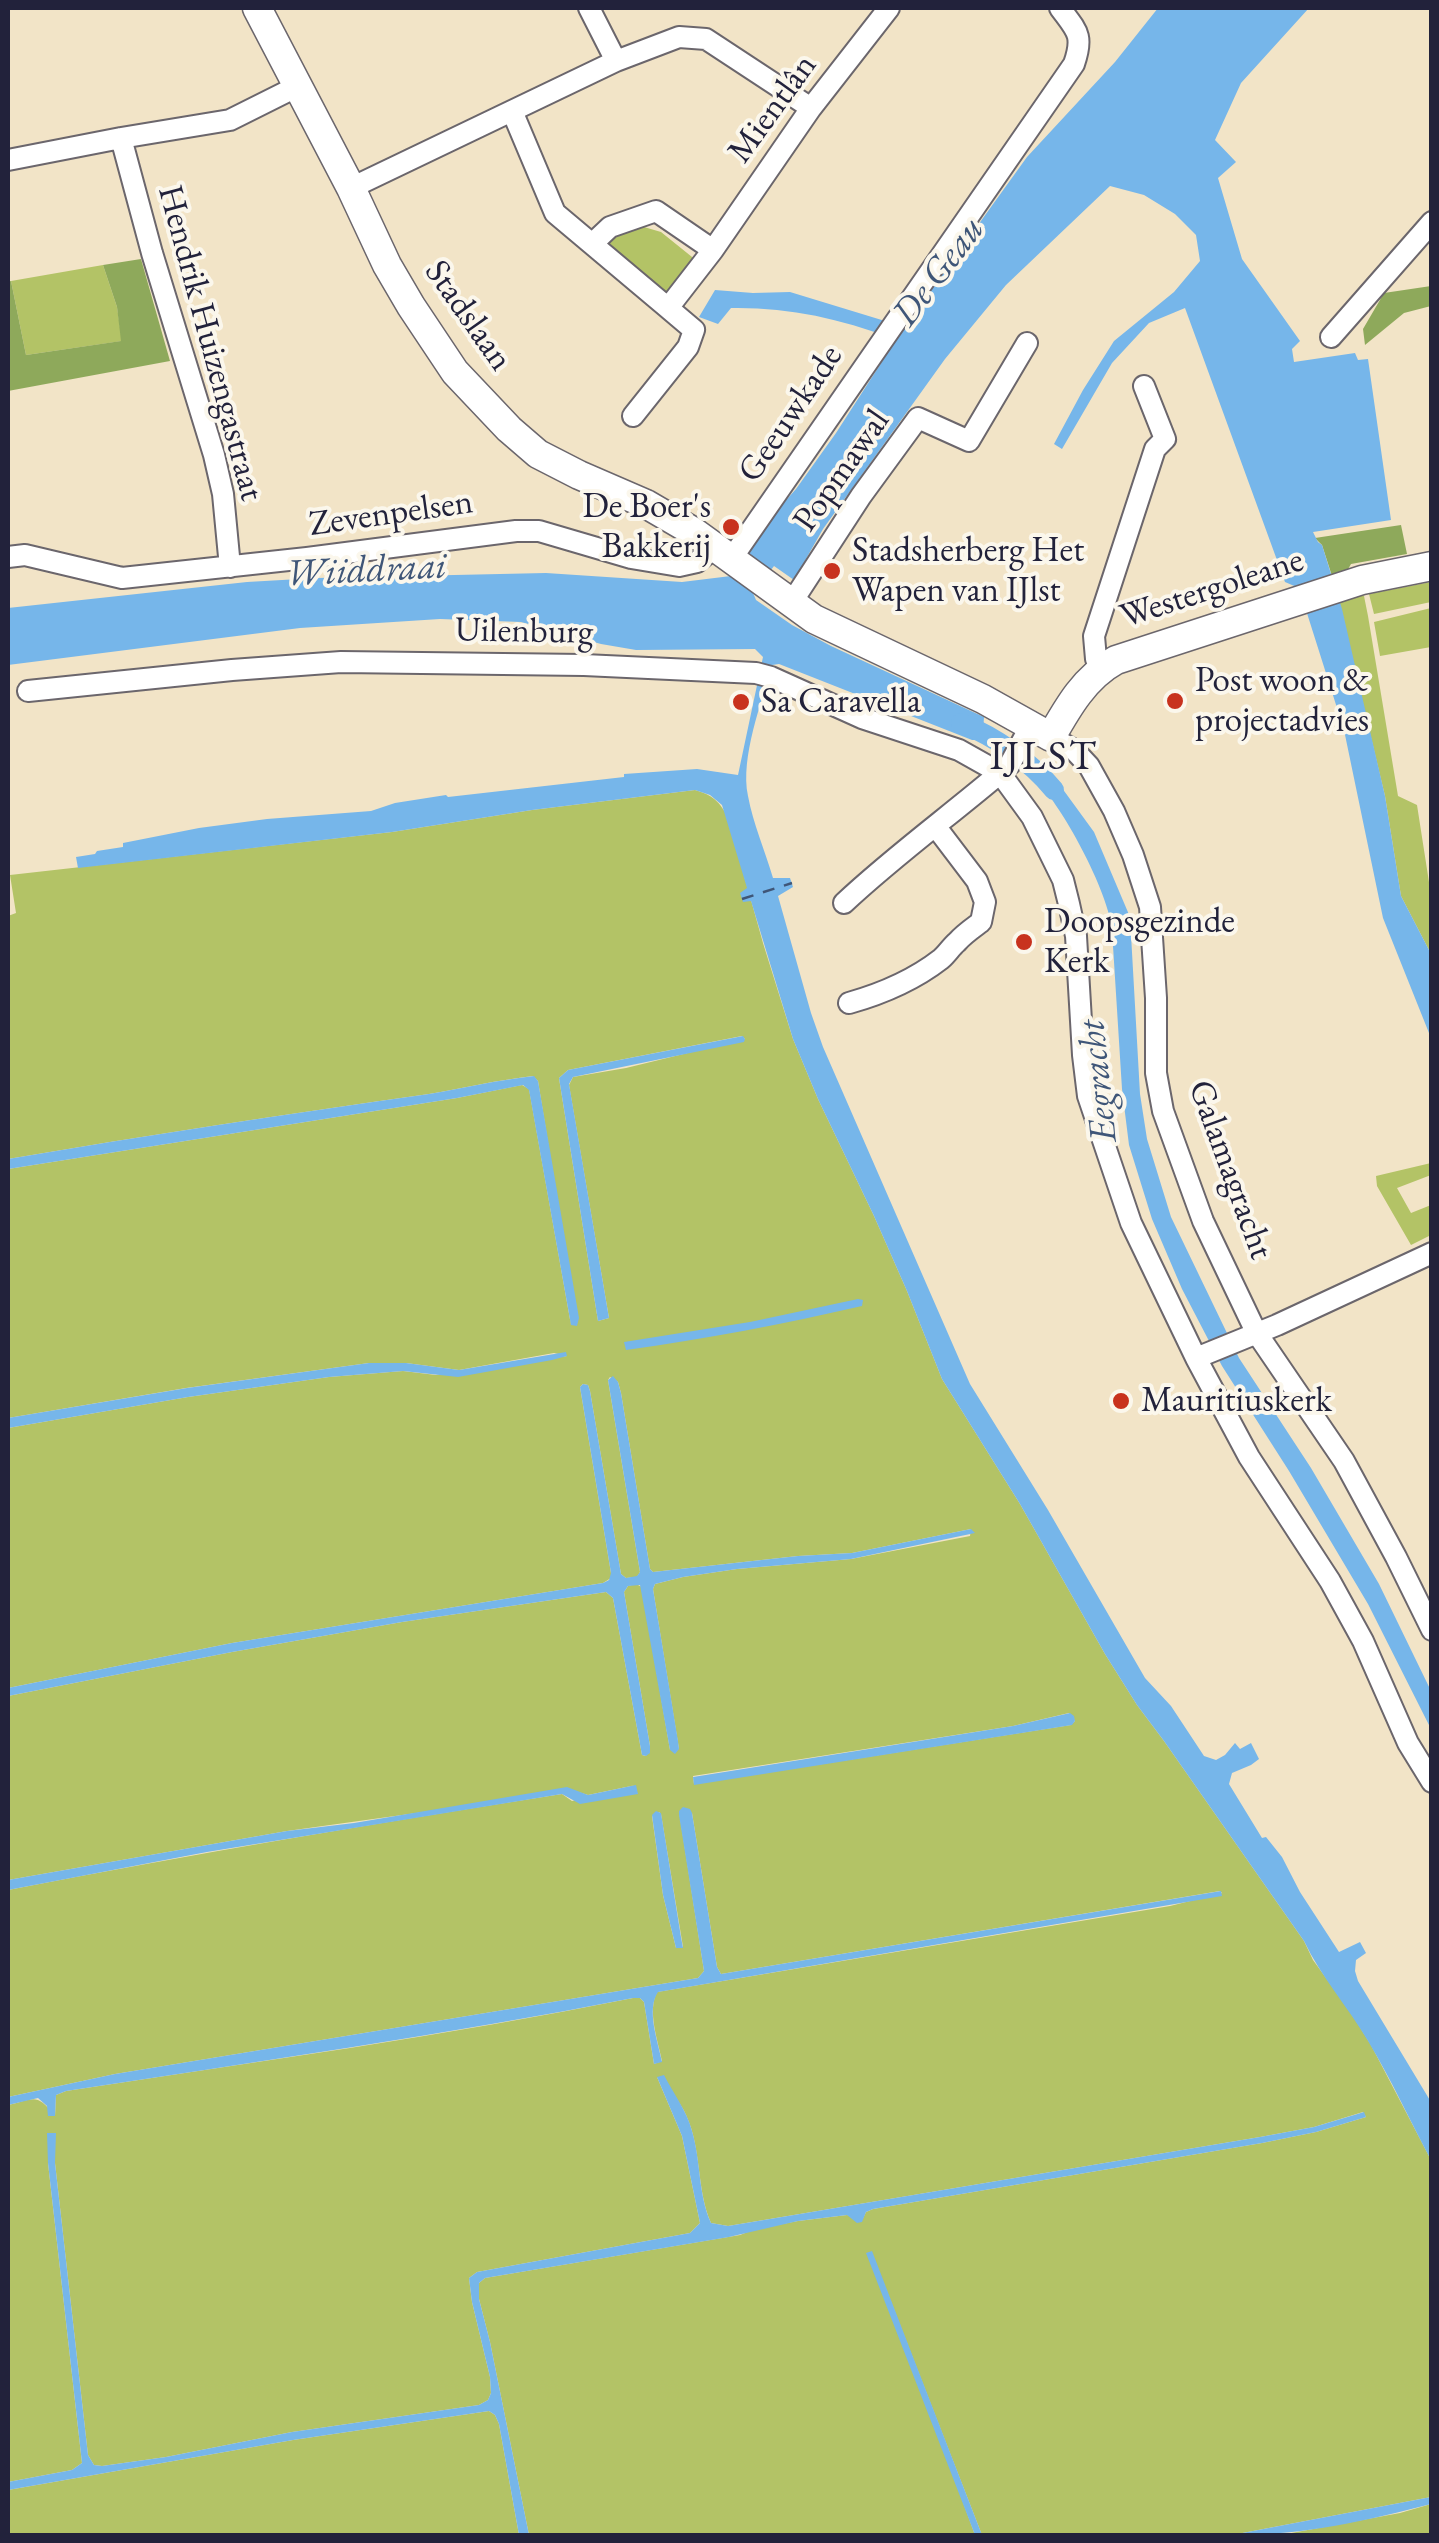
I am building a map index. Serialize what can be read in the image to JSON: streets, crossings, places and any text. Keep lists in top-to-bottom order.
{
  "streets": {
    "street": [
      "Mientlân",
      "Stadslaan",
      "Hendrik Huizengastraat",
      "Geeuwkade",
      "Popmawal",
      "Zevenpelsen",
      "Westergoleane",
      "Uilenburg",
      "Galamagracht"
    ]
  },
  "crossings": [
    ["Stadslaan", "Geeuwkade"],
    ["Stadslaan", "Zevenpelsen"],
    ["Stadslaan", "Galamagracht"],
    ["Hendrik Huizengastraat", "Zevenpelsen"],
    ["Geeuwkade", "Zevenpelsen"],
    ["Geeuwkade", "Galamagracht"],
    ["Popmawal", "Galamagracht"],
    ["Zevenpelsen", "Galamagracht"],
    ["Westergoleane", "Galamagracht"]
  ],
  "districts": ["IJLST"],
  "water": ["De Geau", "Wiiddraai", "Eegracht"],
  "places": [
    "De Boer's Bakkerij",
    "Stadsherberg Het Wapen van IJlst",
    "Post woon & projectadvies",
    "Sa Caravella",
    "Doopsgezinde Kerk",
    "Mauritiuskerk"
  ]
}
